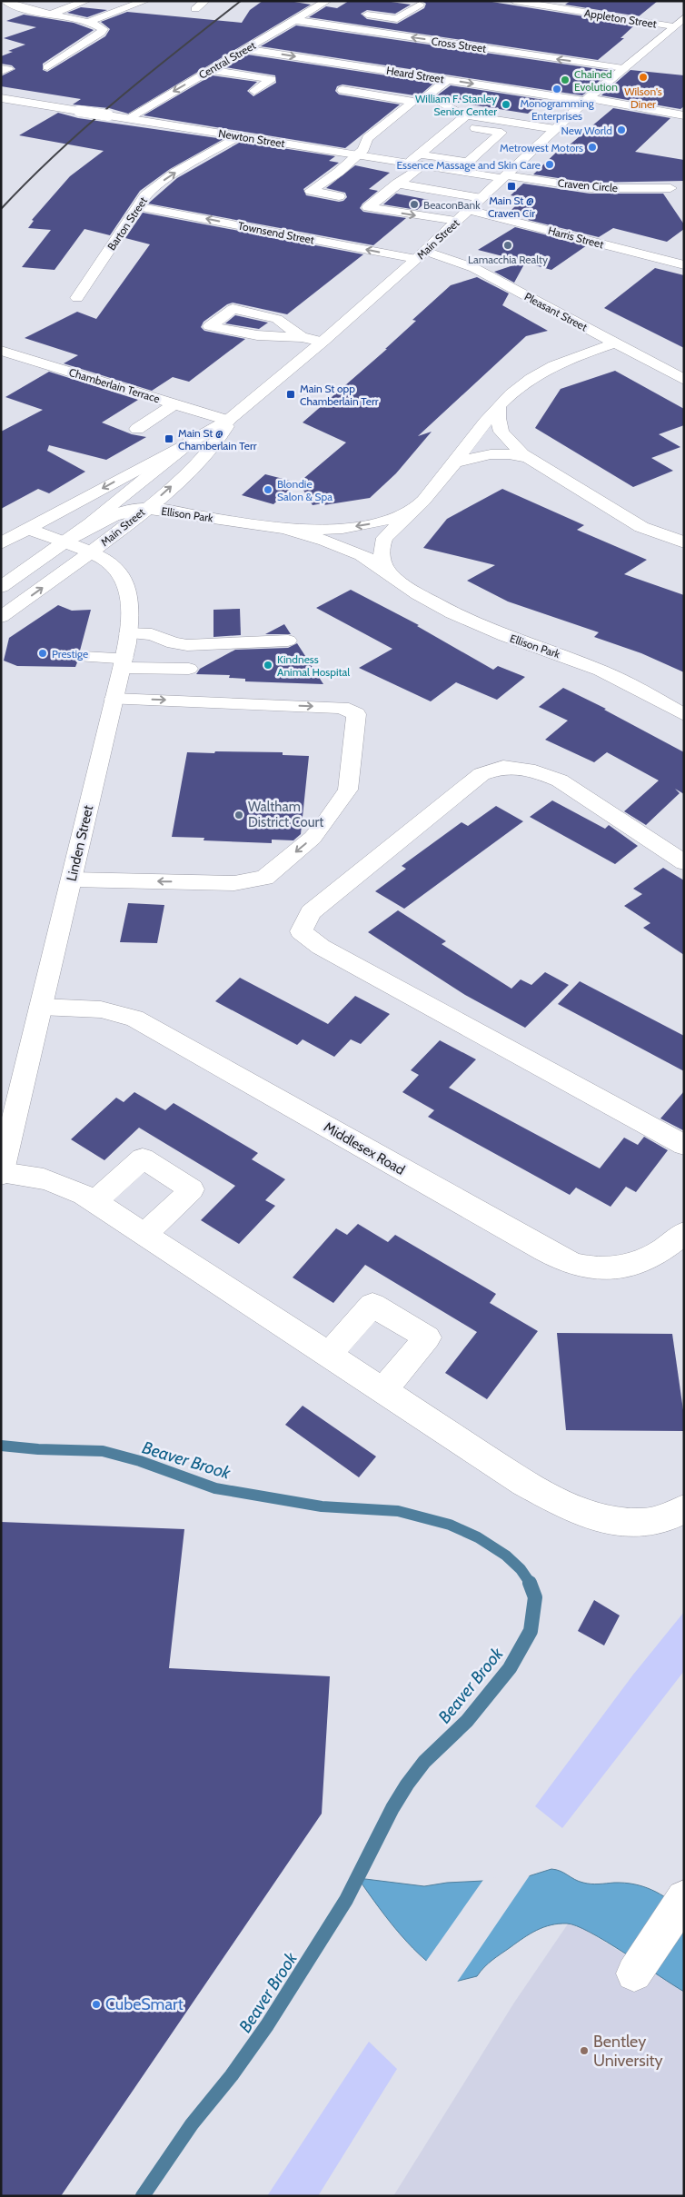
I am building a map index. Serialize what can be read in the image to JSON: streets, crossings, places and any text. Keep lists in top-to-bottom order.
{
  "streets": {
    "street": [
      "Appleton Street",
      "Cross Street",
      "Central Street",
      "Heard Street",
      "Newton Street",
      "Craven Circle",
      "Barton Street",
      "Townsend Street",
      "Harris Street",
      "Main Street",
      "Pleasant Street",
      "Chamberlain Terrace",
      "Ellison Park",
      "Linden Street",
      "Middlesex Road"
    ]
  },
  "crossings": [
    ["Appleton Street", "Main Street"],
    ["Cross Street", "Central Street"],
    ["Cross Street", "Main Street"],
    ["Central Street", "Heard Street"],
    ["Central Street", "Newton Street"],
    ["Heard Street", "Main Street"],
    ["Newton Street", "Craven Circle"],
    ["Newton Street", "Barton Street"],
    ["Newton Street", "Main Street"],
    ["Craven Circle", "Main Street"],
    ["Barton Street", "Townsend Street"],
    ["Townsend Street", "Main Street"],
    ["Townsend Street", "Pleasant Street"],
    ["Harris Street", "Main Street"],
    ["Main Street", "Pleasant Street"],
    ["Main Street", "Chamberlain Terrace"],
    ["Main Street", "Ellison Park"],
    ["Main Street", "Linden Street"],
    ["Pleasant Street", "Ellison Park"],
    ["Ellison Park", "Linden Street"],
    ["Linden Street", "Middlesex Road"]
  ],
  "water": ["Beaver Brook"],
  "places": {
    "other": [
      "Wilson's Diner",
      "Chained Evolution",
      "Monogramming Enterprises",
      "William F. Stanley Senior Center",
      "New World",
      "Metrowest Motors",
      "Essence Massage and Skin Care",
      "BeaconBank",
      "Lamacchia Realty",
      "Blondie Salon & Spa",
      "Prestige",
      "Kindness Animal Hospital",
      "Waltham District Court",
      "CubeSmart",
      "Bentley University"
    ],
    "transit": ["Main St @ Craven Cir", "Main St opp Chamberlain Terr", "Main St @ Chamberlain Terr"]
  }
}
